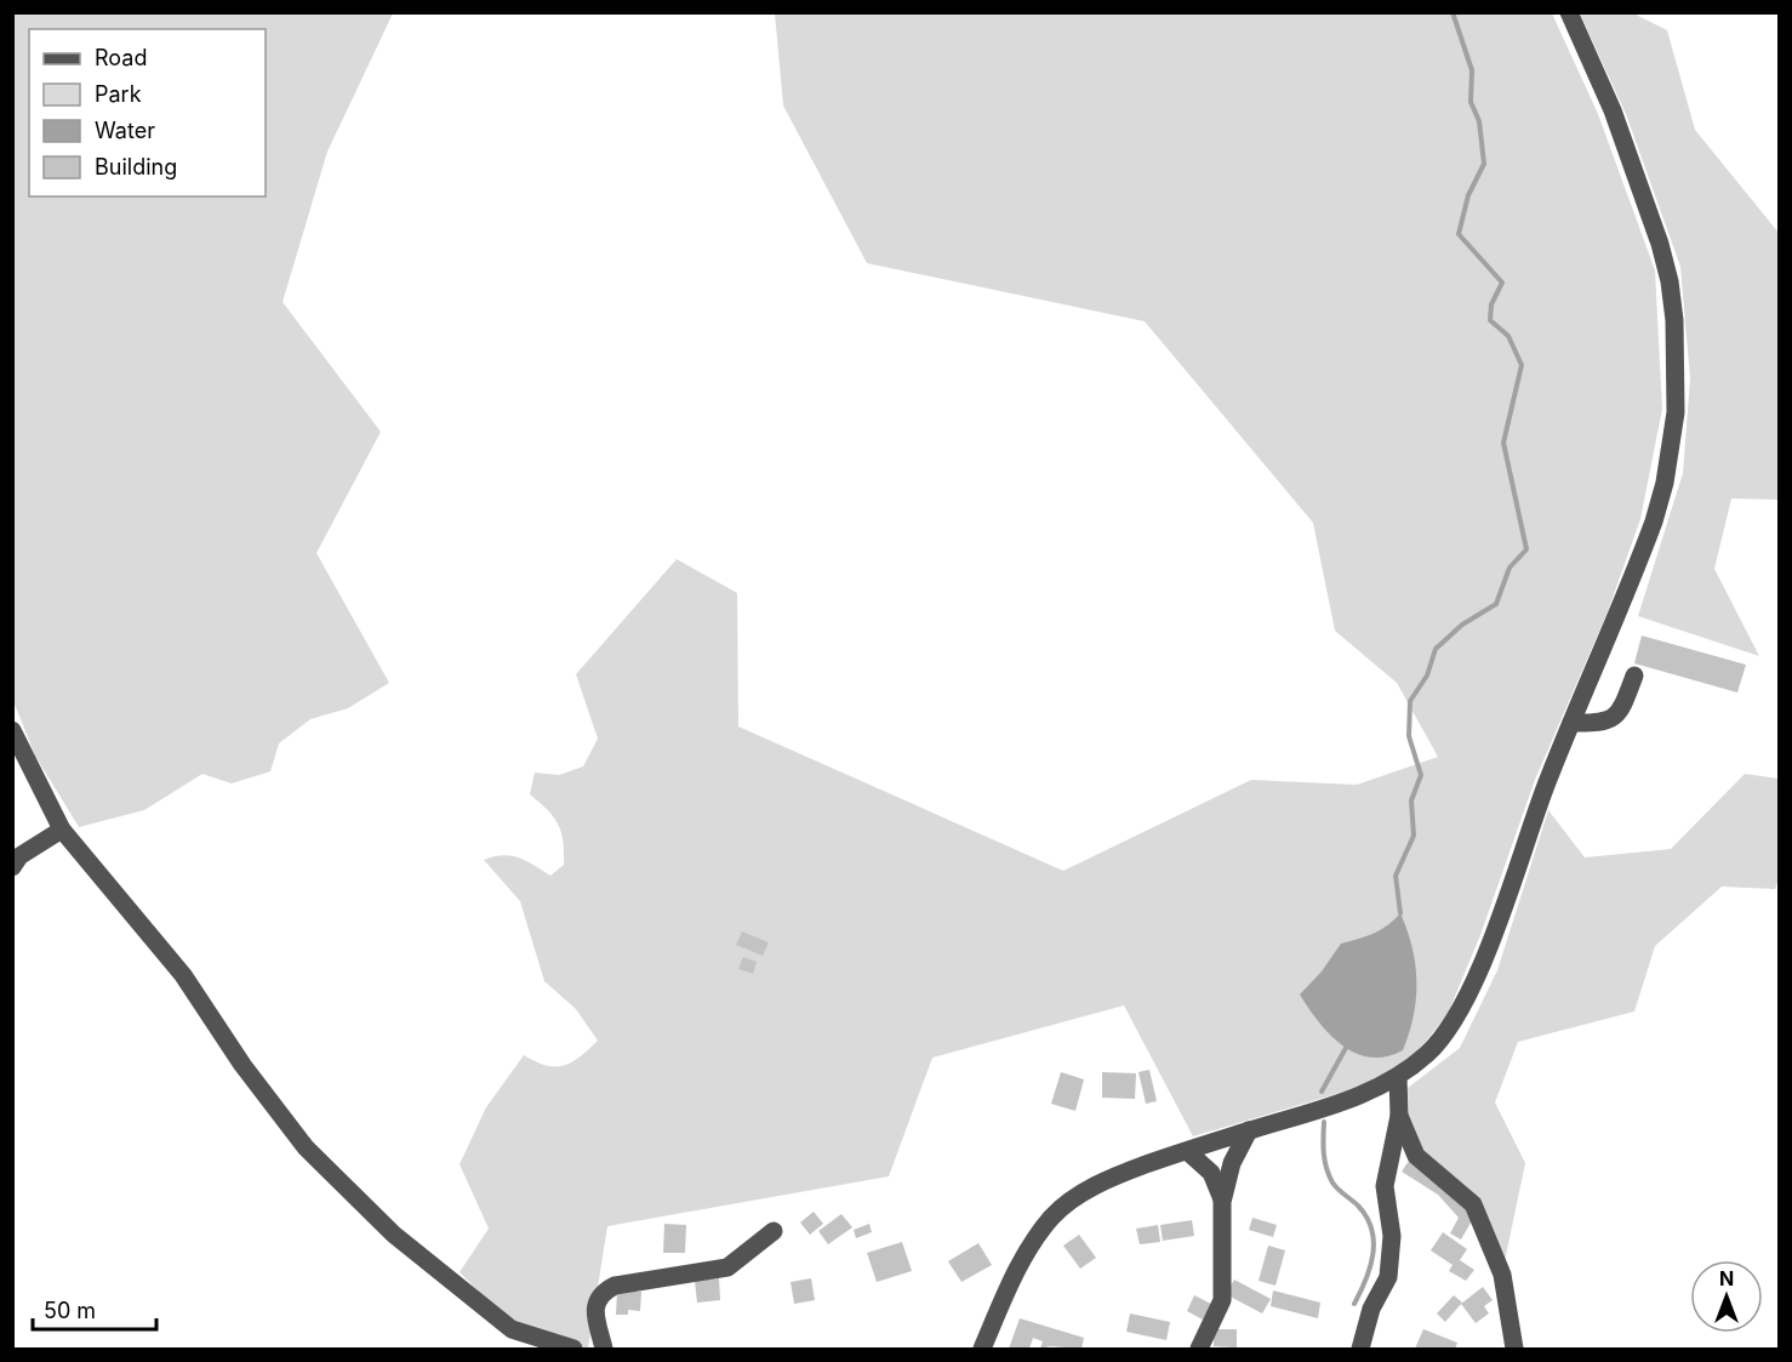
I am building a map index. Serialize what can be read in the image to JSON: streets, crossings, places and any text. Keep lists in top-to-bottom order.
{
  "legend": [
    "Road",
    "Park",
    "Water",
    "Building"
  ],
  "scale_bar": "50 m",
  "north": "top"
}
